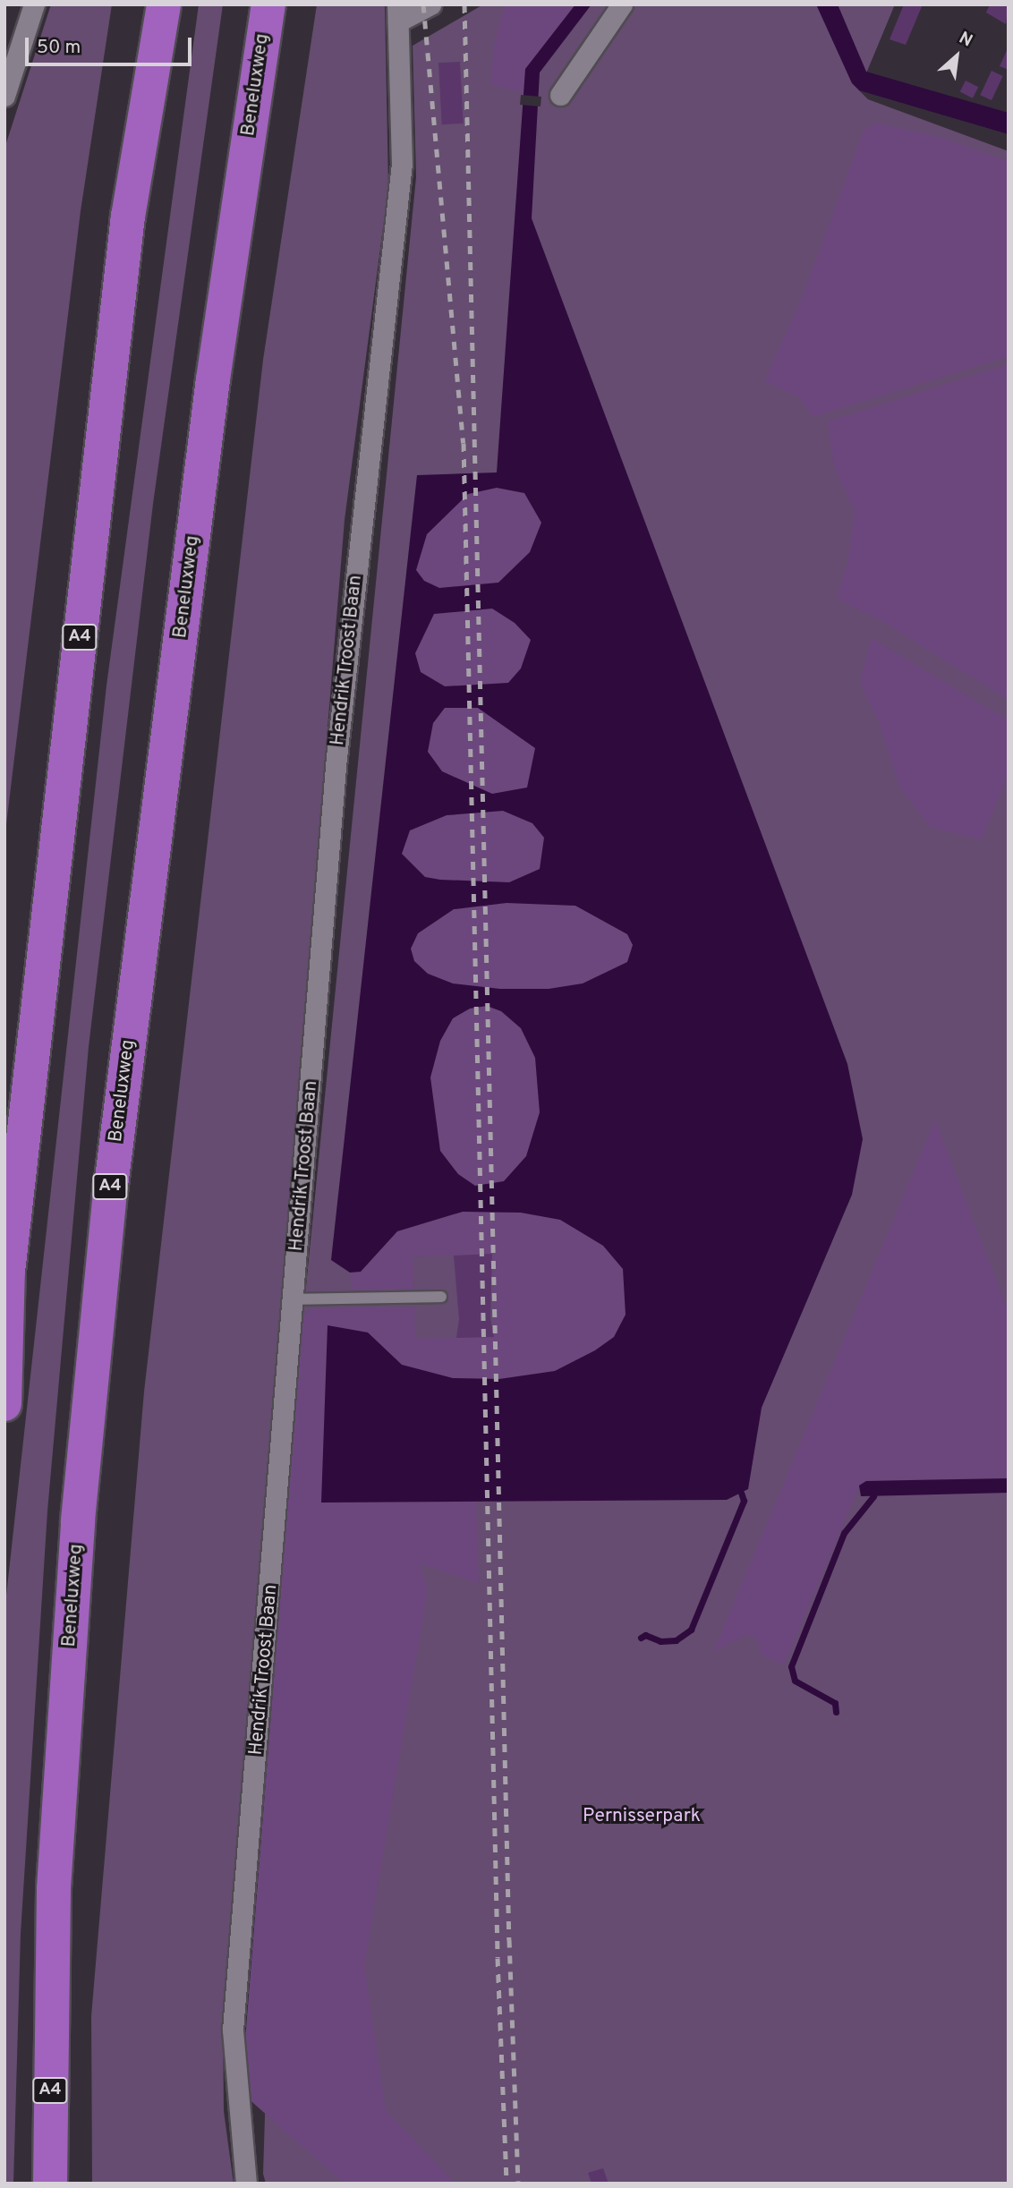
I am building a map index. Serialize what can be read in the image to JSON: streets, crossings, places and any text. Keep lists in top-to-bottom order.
{
  "streets": {
    "highway": ["Beneluxweg", "A4"],
    "street": ["Hendrik Troost Baan"]
  },
  "parks": ["Pernisserpark"],
  "scale_bar": "50 m",
  "north": "top right"
}
